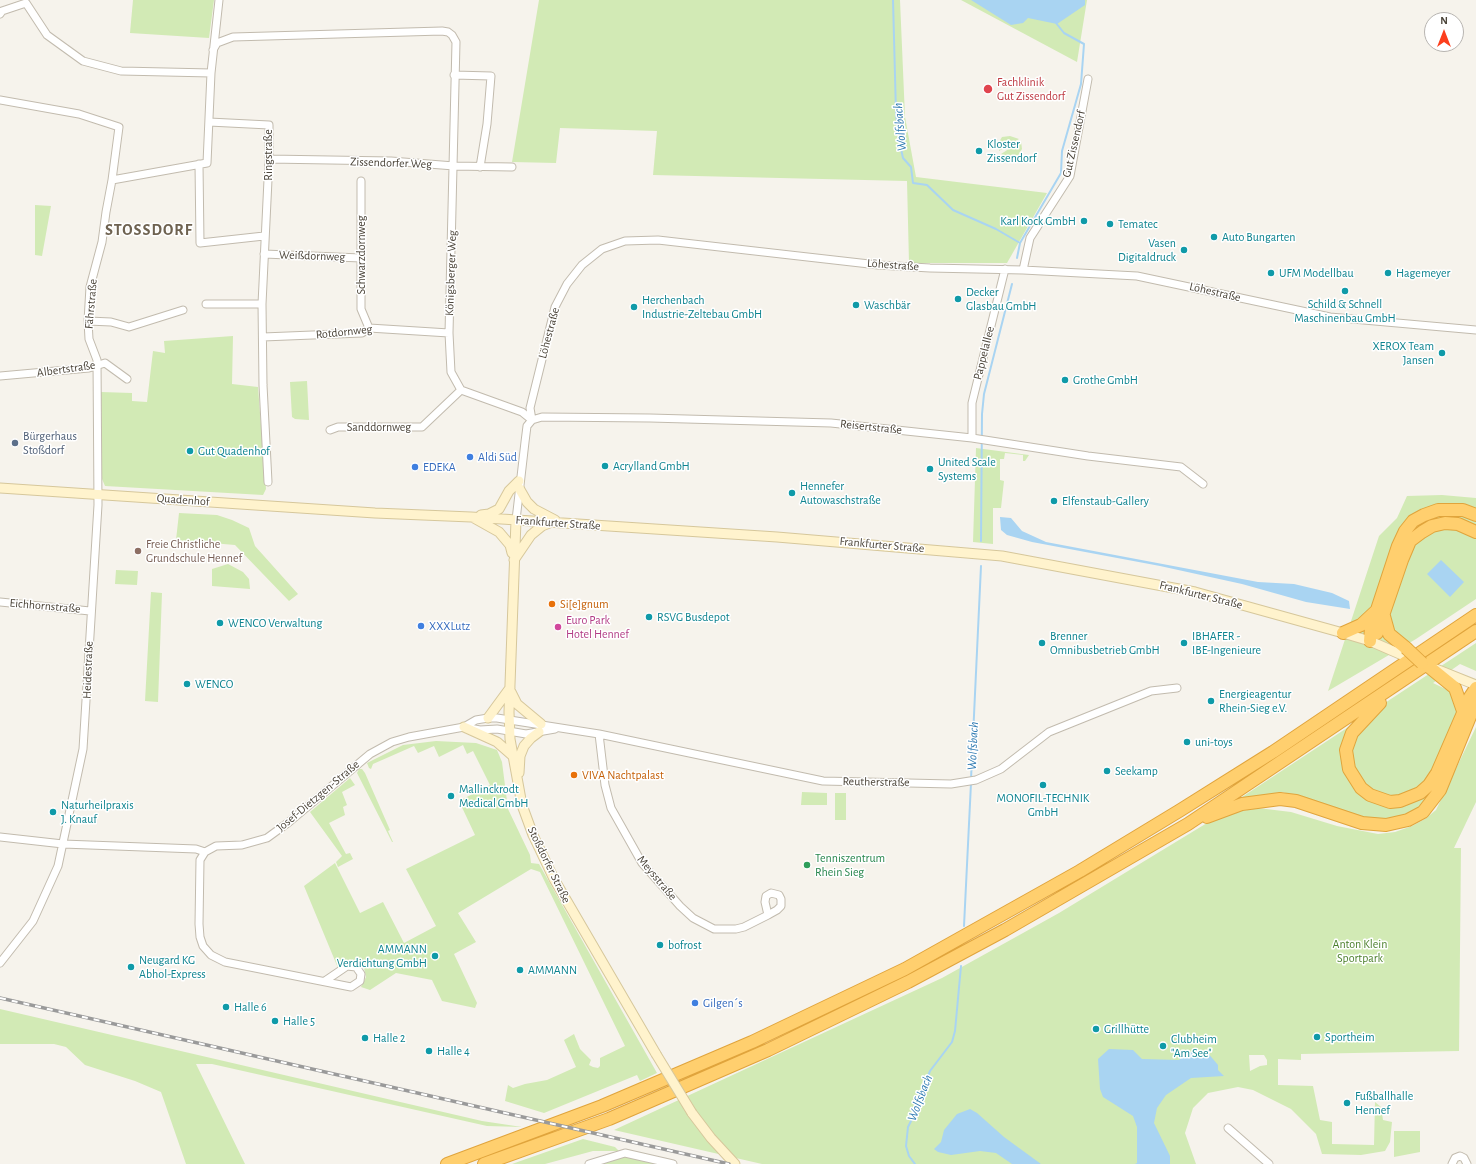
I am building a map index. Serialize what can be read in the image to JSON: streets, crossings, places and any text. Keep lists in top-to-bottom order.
{
  "streets": {
    "main road": ["Quadenhof", "Frankfurter Straße", "Stoßdorfer Straße"],
    "street": [
      "Gut Zissendorf",
      "Ringstraße",
      "Zissendorfer Weg",
      "Schwarzdornweg",
      "Weißdornweg",
      "Löhestraße",
      "Königsberger Weg",
      "Fährstraße",
      "Rotdornweg",
      "Pappelallee",
      "Albertstraße",
      "Sanddornweg",
      "Reisertstraße",
      "Eichhornstraße",
      "Heidestraße",
      "Reutherstraße",
      "Josef-Dietzgen-Straße",
      "Meysstraße"
    ]
  },
  "crossings": [
    ["Gut Zissendorf", "Löhestraße"],
    ["Ringstraße", "Zissendorfer Weg"],
    ["Ringstraße", "Weißdornweg"],
    ["Ringstraße", "Rotdornweg"],
    ["Zissendorfer Weg", "Königsberger Weg"],
    ["Schwarzdornweg", "Weißdornweg"],
    ["Schwarzdornweg", "Rotdornweg"],
    ["Löhestraße", "Pappelallee"],
    ["Löhestraße", "Reisertstraße"],
    ["Löhestraße", "Frankfurter Straße"],
    ["Löhestraße", "Stoßdorfer Straße"],
    ["Königsberger Weg", "Rotdornweg"],
    ["Königsberger Weg", "Sanddornweg"],
    ["Fährstraße", "Albertstraße"],
    ["Fährstraße", "Quadenhof"],
    ["Fährstraße", "Heidestraße"],
    ["Pappelallee", "Reisertstraße"],
    ["Quadenhof", "Frankfurter Straße"],
    ["Quadenhof", "Heidestraße"],
    ["Frankfurter Straße", "Stoßdorfer Straße"],
    ["Eichhornstraße", "Heidestraße"],
    ["Reutherstraße", "Josef-Dietzgen-Straße"],
    ["Reutherstraße", "Stoßdorfer Straße"],
    ["Reutherstraße", "Meysstraße"],
    ["Josef-Dietzgen-Straße", "Stoßdorfer Straße"]
  ],
  "districts": ["STOSSDORF"],
  "water": ["Wolfsbach"],
  "parks": ["Anton Klein Sportpark"],
  "places": [
    "Fachklinik Gut Zissendorf",
    "Kloster Zissendorf",
    "Karl Kock GmbH",
    "Tematec",
    "Auto Bungarten",
    "Vasen Digitaldruck",
    "UFM Modellbau",
    "Hagemeyer",
    "Schild & Schnell Maschinenbau GmbH",
    "Decker Glasbau GmbH",
    "Waschbär",
    "Herchenbach Industrie-Zeltebau GmbH",
    "XEROX Team Jansen",
    "Grothe GmbH",
    "Bürgerhaus Stoßdorf",
    "Gut Quadenhof",
    "Aldi Süd",
    "Acrylland GmbH",
    "EDEKA",
    "United Scale Systems",
    "Hennefer Autowaschstraße",
    "Elfenstaub-Gallery",
    "Freie Christliche Grundschule Hennef",
    "Si[e]gnum",
    "RSVG Busdepot",
    "WENCO Verwaltung",
    "XXXLutz",
    "Euro Park Hotel Hennef",
    "Brenner Omnibusbetrieb GmbH",
    "IBHAFER - IBE-Ingenieure",
    "WENCO",
    "Energieagentur Rhein-Sieg e.V.",
    "uni-toys",
    "Seekamp",
    "VIVA Nachtpalast",
    "MONOFIL-TECHNIK GmbH",
    "Mallinckrodt Medical GmbH",
    "Naturheilpraxis J. Knauf",
    "Tenniszentrum Rhein Sieg",
    "bofrost",
    "AMMANN Verdichtung GmbH",
    "Neugard KG Abhol-Express",
    "AMMANN",
    "Gilgen´s",
    "Halle 6",
    "Halle 5",
    "Grillhütte",
    "Sportheim",
    "Halle 2",
    "Clubheim \"Am See\"",
    "Halle 4",
    "Fußballhalle Hennef"
  ],
  "north": "top"
}
